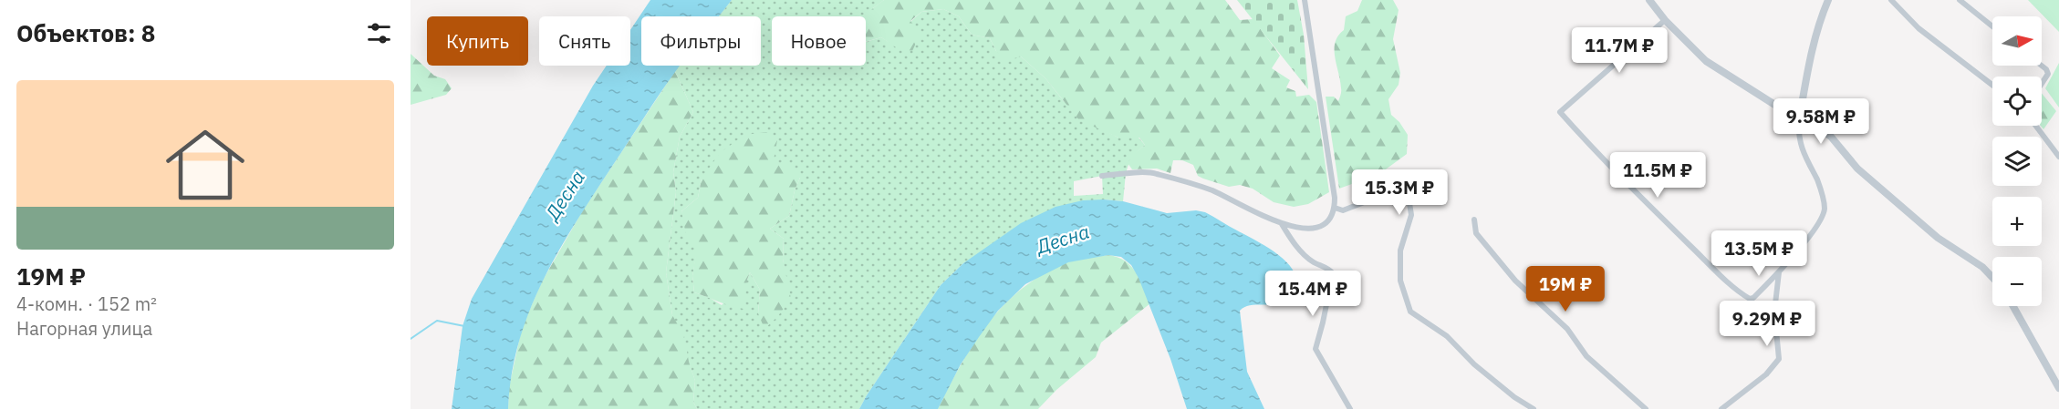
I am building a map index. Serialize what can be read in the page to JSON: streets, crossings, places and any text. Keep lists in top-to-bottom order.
{
  "water": ["Десна"],
  "north": "right",
  "page": {
    "heading": "Объектов: 8",
    "map_buttons": ["+", "−"],
    "chip": [
      "Купить",
      "Снять",
      "Фильтры",
      "Новое"
    ],
    "price": [
      "11.7M ₽",
      "9.58M ₽",
      "11.5M ₽",
      "15.3M ₽",
      "13.5M ₽",
      "19M ₽",
      "15.4M ₽",
      "9.29M ₽"
    ],
    "list": [
      {
        "name": "19M ₽",
        "note": "4-комн. · 152 m² · Нагорная улица"
      }
    ]
  }
}
